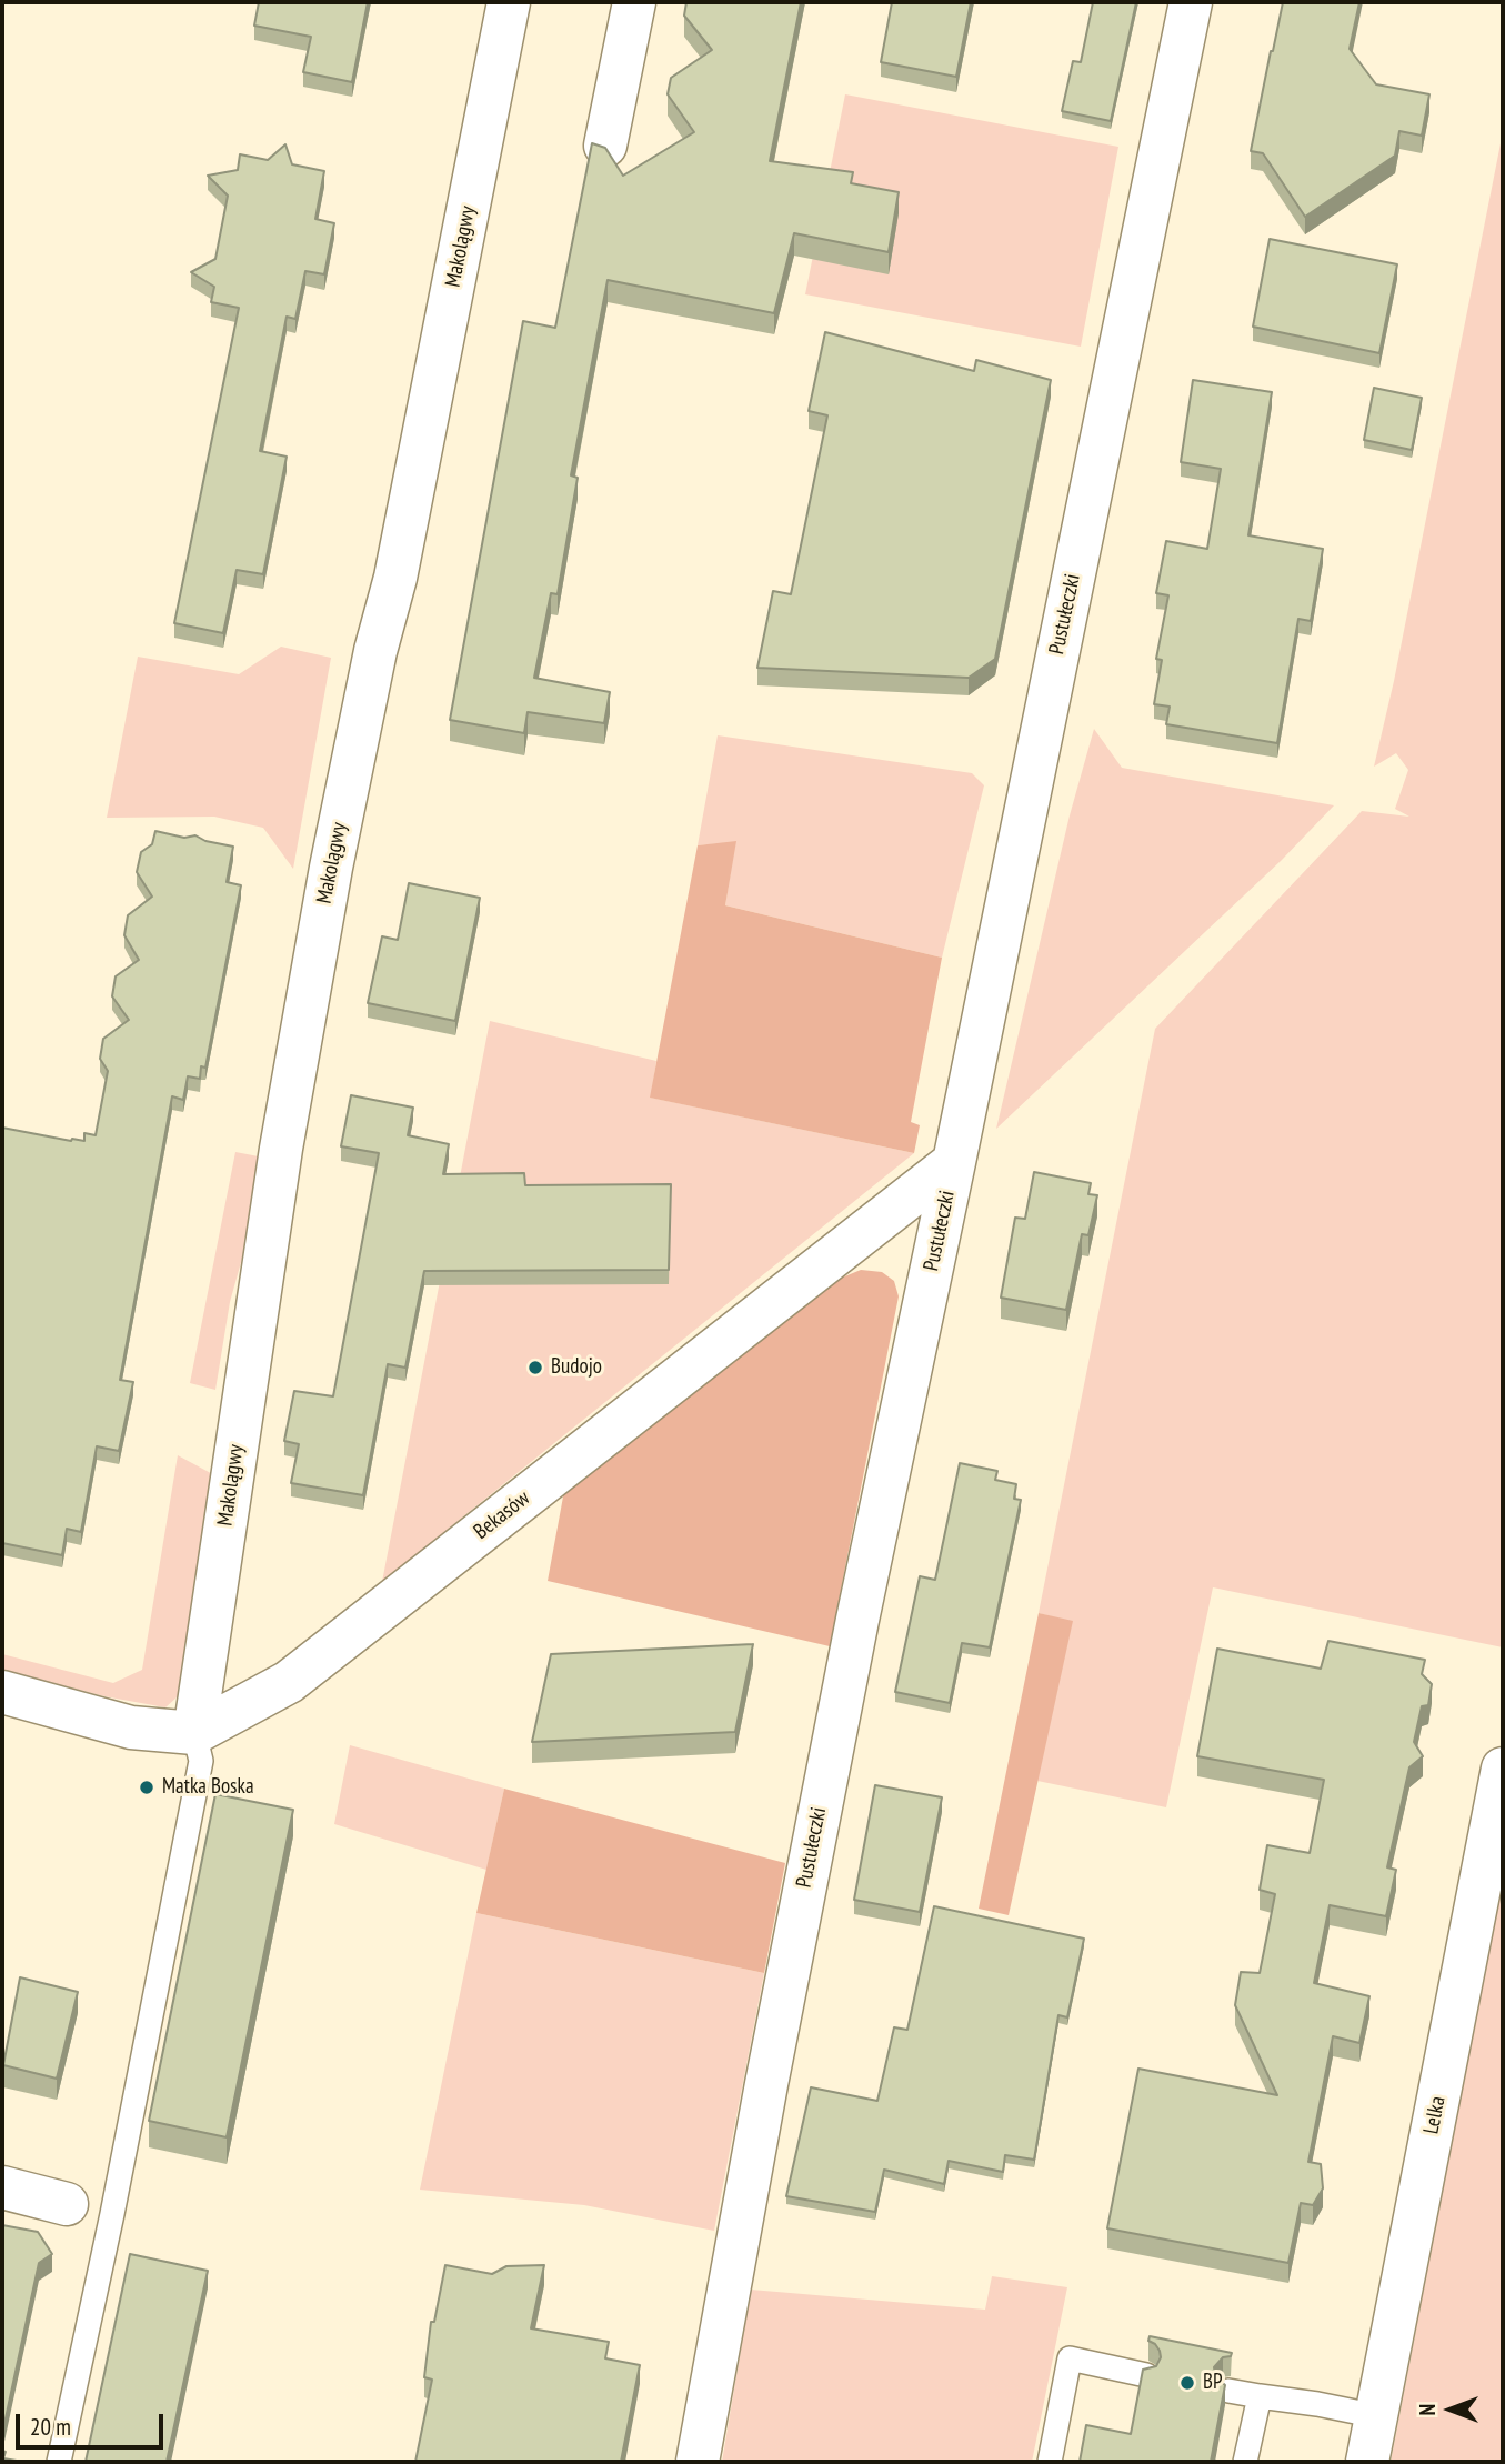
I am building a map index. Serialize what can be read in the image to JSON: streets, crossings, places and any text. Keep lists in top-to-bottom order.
{
  "streets": {
    "street": [
      "Makolągwy",
      "Pustułeczki",
      "Bekasów",
      "Lelka"
    ]
  },
  "crossings": [
    ["Makolągwy", "Bekasów"],
    ["Pustułeczki", "Bekasów"]
  ],
  "places": ["Budojo", "Matka Boska", "BP"],
  "scale_bar": "20 m",
  "north": "left"
}
